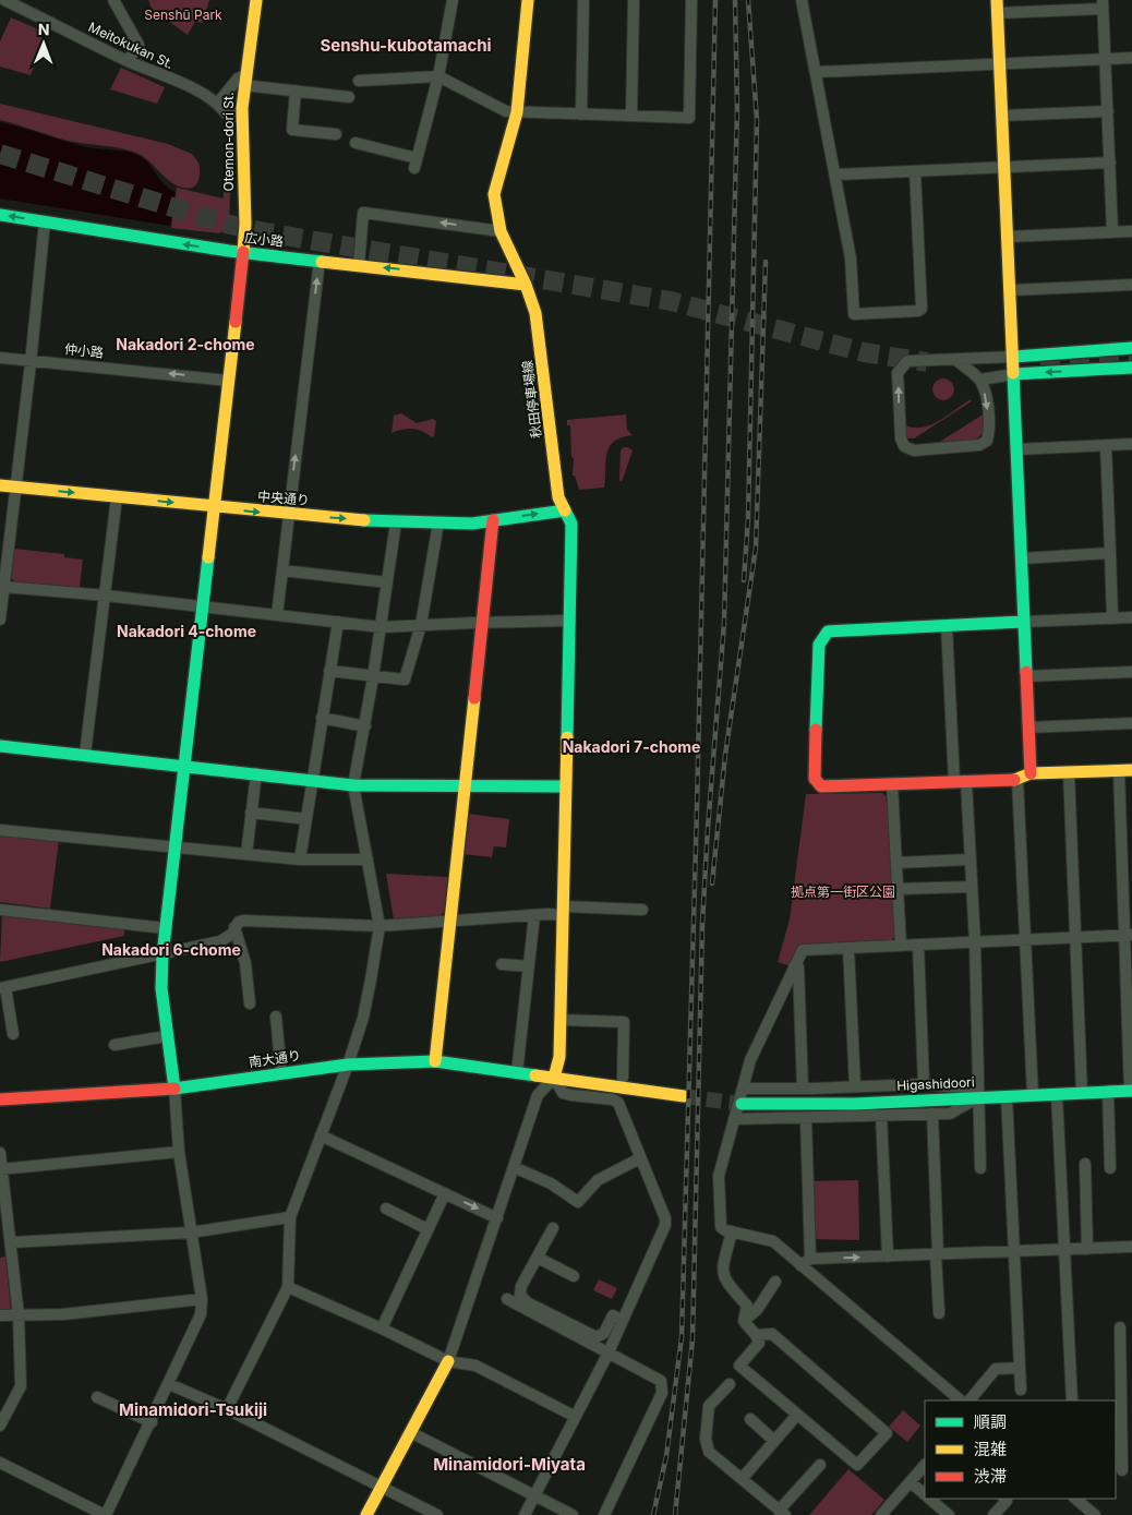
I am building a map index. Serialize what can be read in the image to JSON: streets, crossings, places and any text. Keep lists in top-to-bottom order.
{
  "streets": {
    "street": [
      "Meitokukan St.",
      "Otemon-dori St.",
      "広小路",
      "仲小路",
      "秋田停車場線",
      "中央通り",
      "南大通り",
      "Higashidoori"
    ]
  },
  "crossings": [
    ["Meitokukan St.", "Otemon-dori St."],
    ["Otemon-dori St.", "広小路"],
    ["Otemon-dori St.", "仲小路"],
    ["Otemon-dori St.", "中央通り"],
    ["Otemon-dori St.", "南大通り"],
    ["広小路", "秋田停車場線"],
    ["秋田停車場線", "中央通り"],
    ["秋田停車場線", "南大通り"]
  ],
  "one_way": ["広小路", "仲小路"],
  "districts": [
    "Senshu-kubotamachi",
    "Nakadori 2-chome",
    "Nakadori 4-chome",
    "Nakadori 7-chome",
    "Nakadori 6-chome",
    "Minamidori-Tsukiji",
    "Minamidori-Miyata"
  ],
  "parks": ["Senshū Park", "拠点第一街区公園"],
  "legend": ["順調", "混雑", "渋滞"],
  "north": "top"
}
